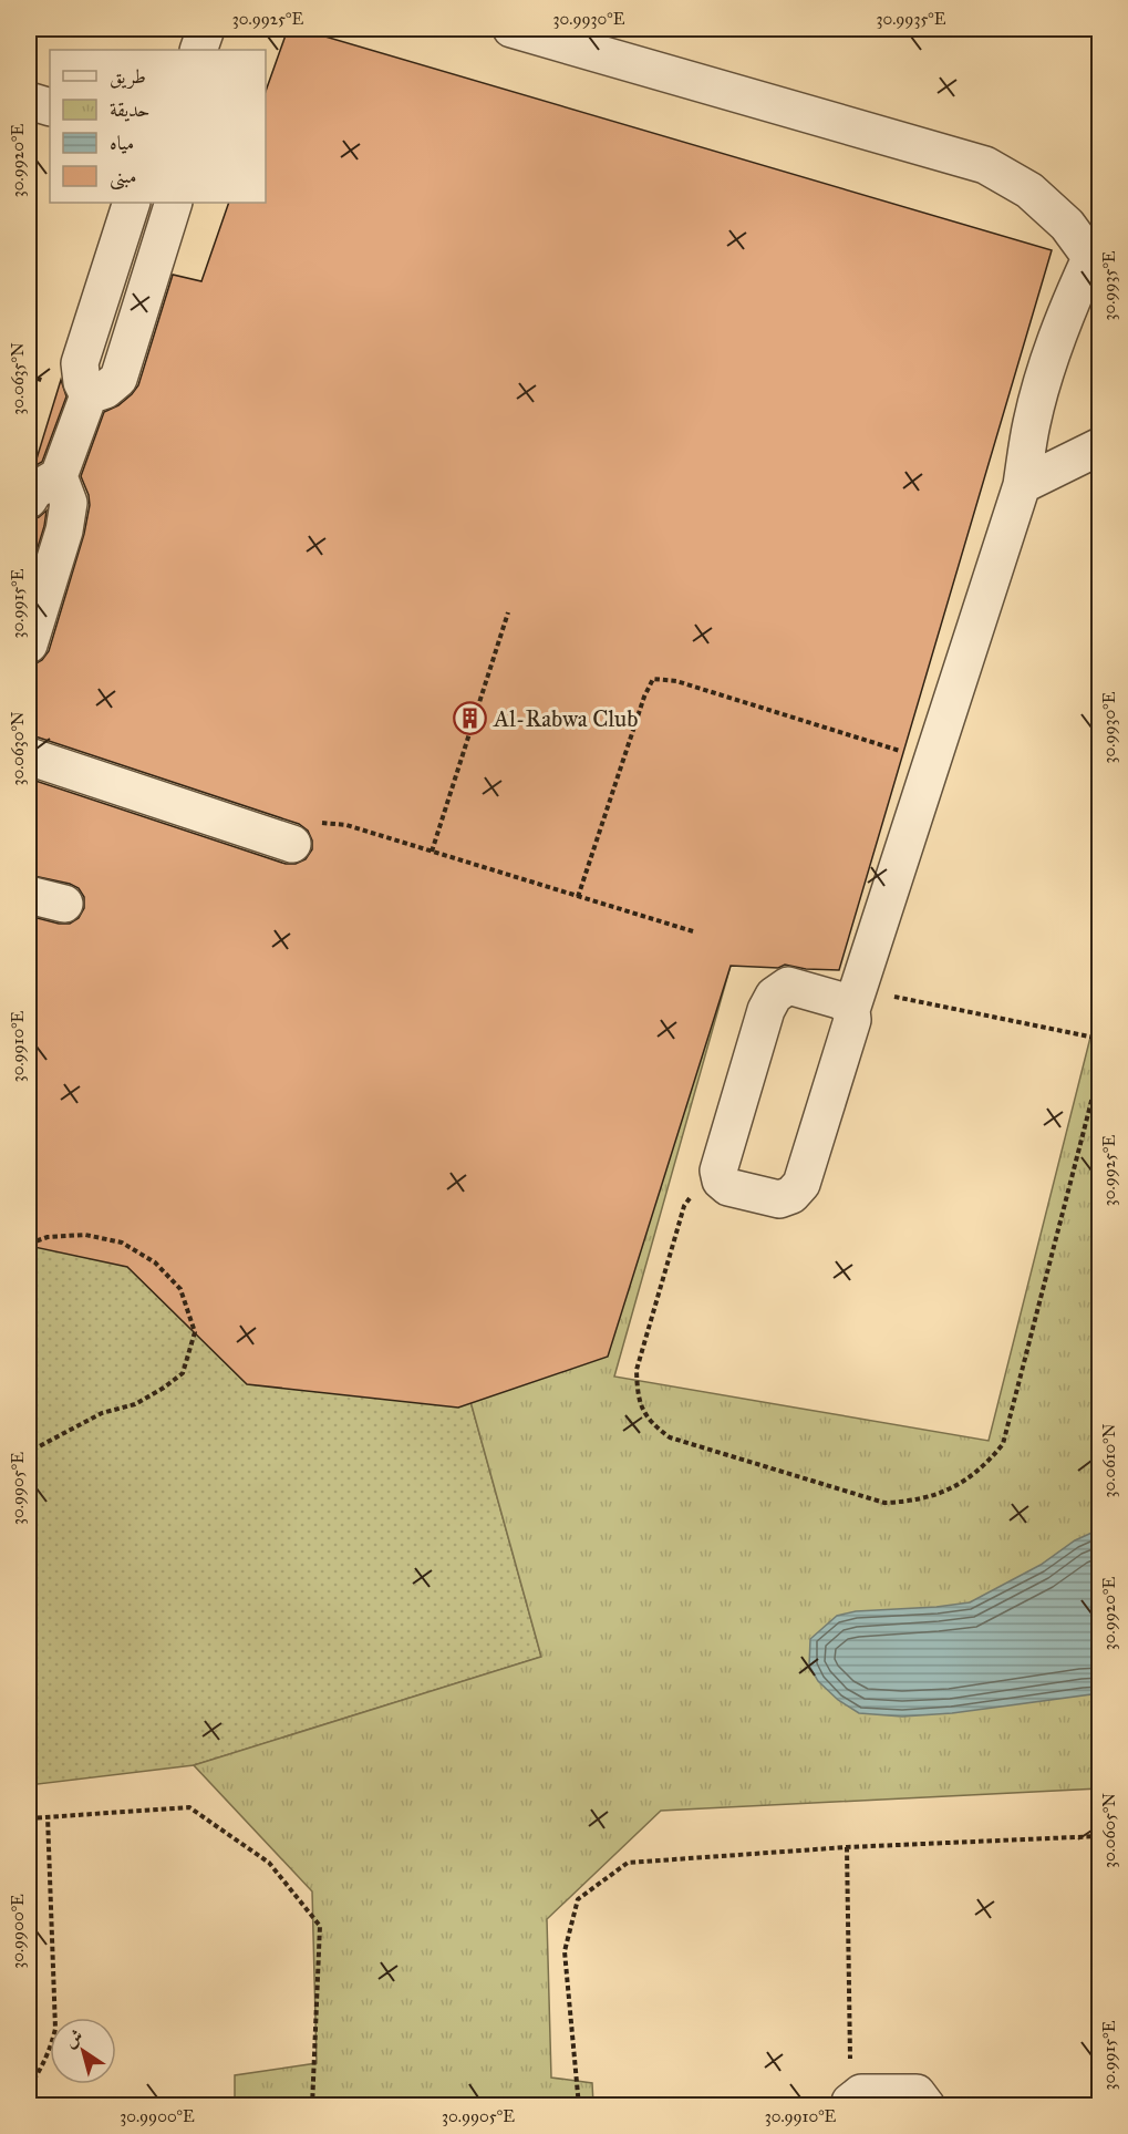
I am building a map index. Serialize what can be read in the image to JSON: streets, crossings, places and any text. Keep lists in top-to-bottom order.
{
  "places": {
    "building": ["Al-Rabwa Club"]
  },
  "legend": [
    "طريق",
    "حديقة",
    "مياه",
    "مبنى"
  ],
  "north": "top left",
  "coordinates": [
    "30.9925°E",
    "30.9930°E",
    "30.9935°E",
    "30.9920°E",
    "30.0635°N",
    "30.9915°E",
    "30.0630°N",
    "30.9910°E",
    "30.0610°N",
    "30.9905°E",
    "30.0605°N",
    "30.9900°E"
  ]
}
